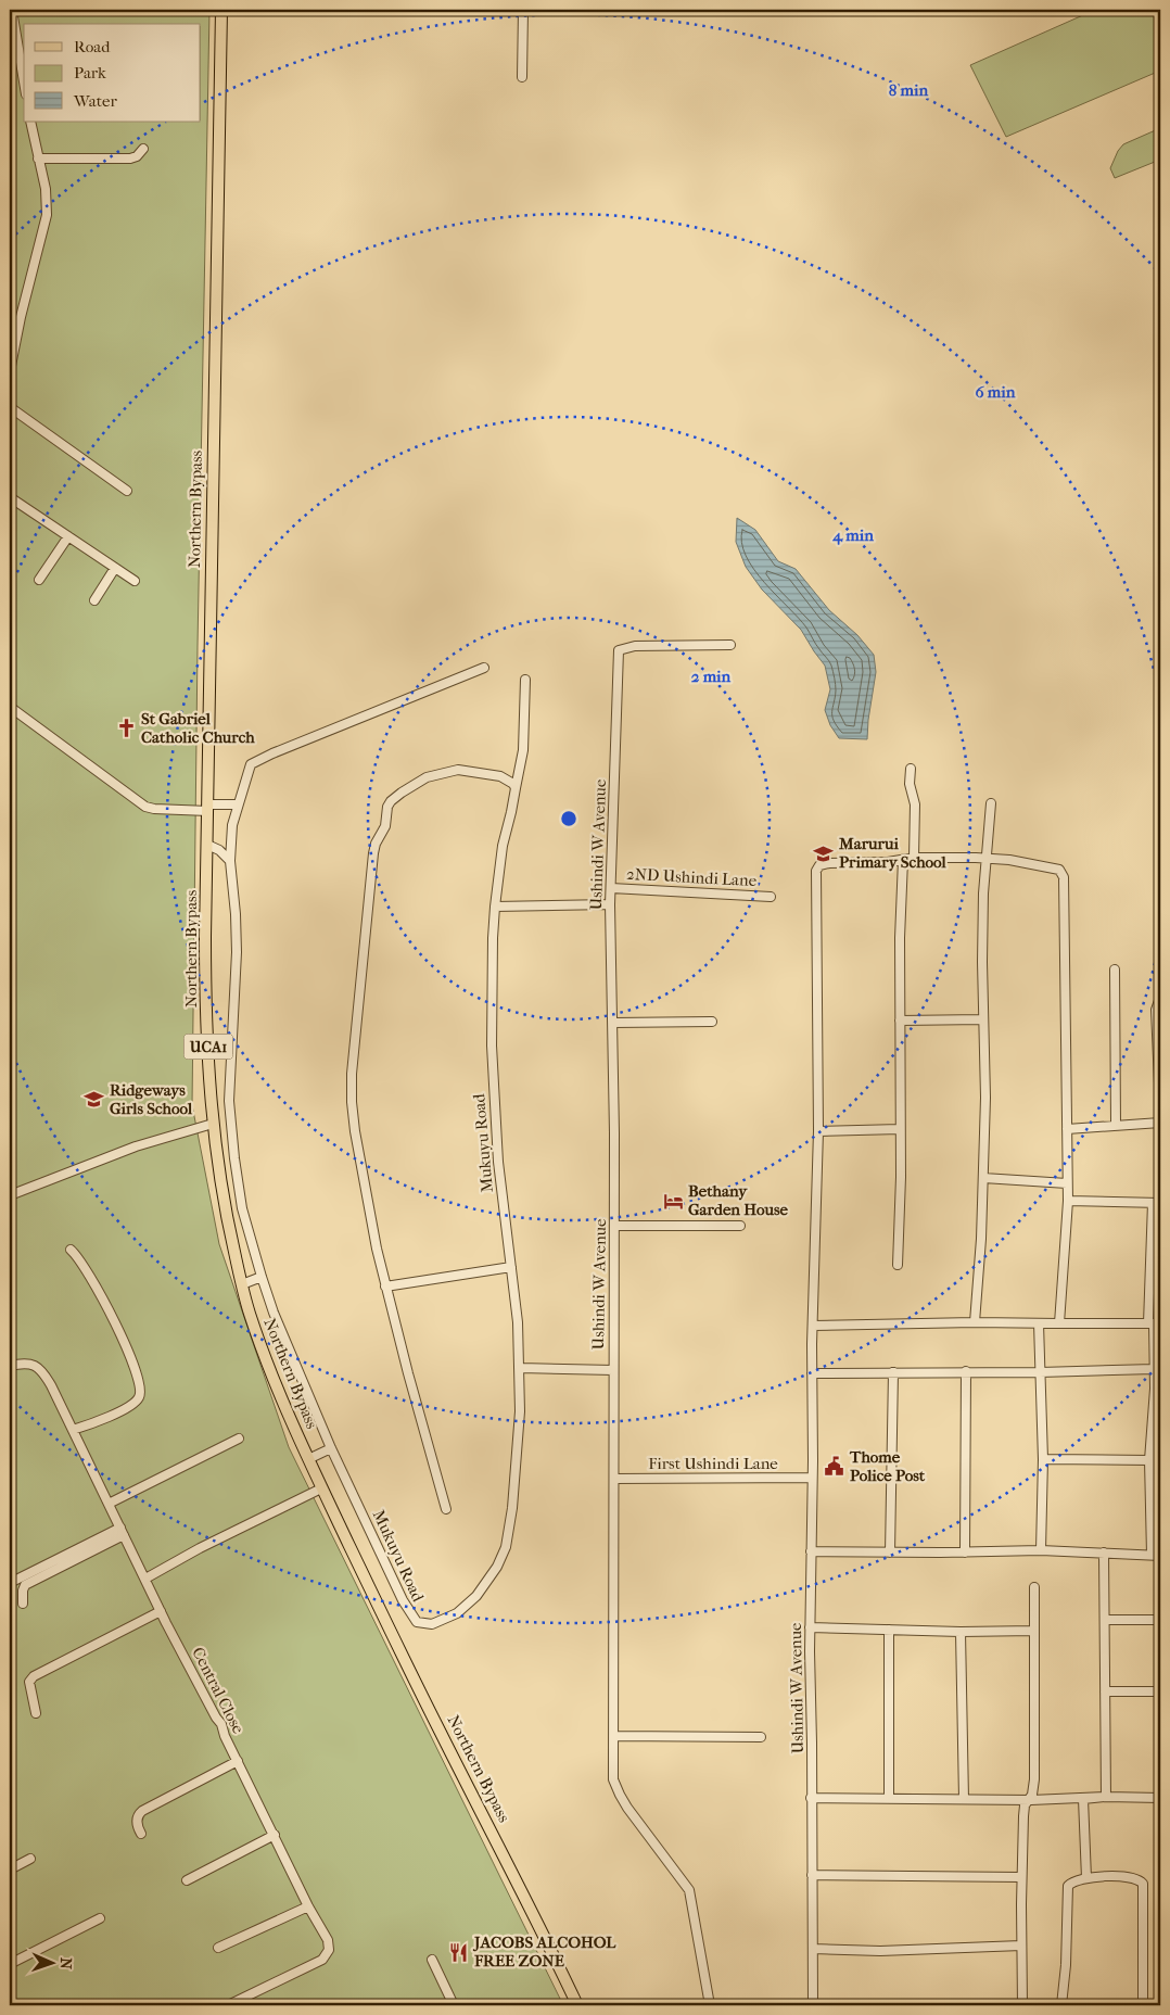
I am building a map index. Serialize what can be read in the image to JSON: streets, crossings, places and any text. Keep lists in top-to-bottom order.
{
  "streets": {
    "main road": ["Northern Bypass", "UCA1"],
    "street": [
      "Ushindi W Avenue",
      "2ND Ushindi Lane",
      "Mukuyu Road",
      "First Ushindi Lane",
      "Central Close"
    ]
  },
  "crossings": [
    ["Ushindi W Avenue", "2ND Ushindi Lane"],
    ["Ushindi W Avenue", "First Ushindi Lane"]
  ],
  "places": {
    "church": ["St Gabriel Catholic Church"],
    "school or university": ["Marurui Primary School", "Ridgeways Girls School"],
    "hotel": ["Bethany Garden House"],
    "public building": ["Thome Police Post"],
    "restaurant": ["JACOBS ALCOHOL FREE ZONE"]
  },
  "legend": ["Road", "Park", "Water"],
  "north": "right",
  "rings": [
    "8 min",
    "6 min",
    "4 min",
    "2 min"
  ]
}
